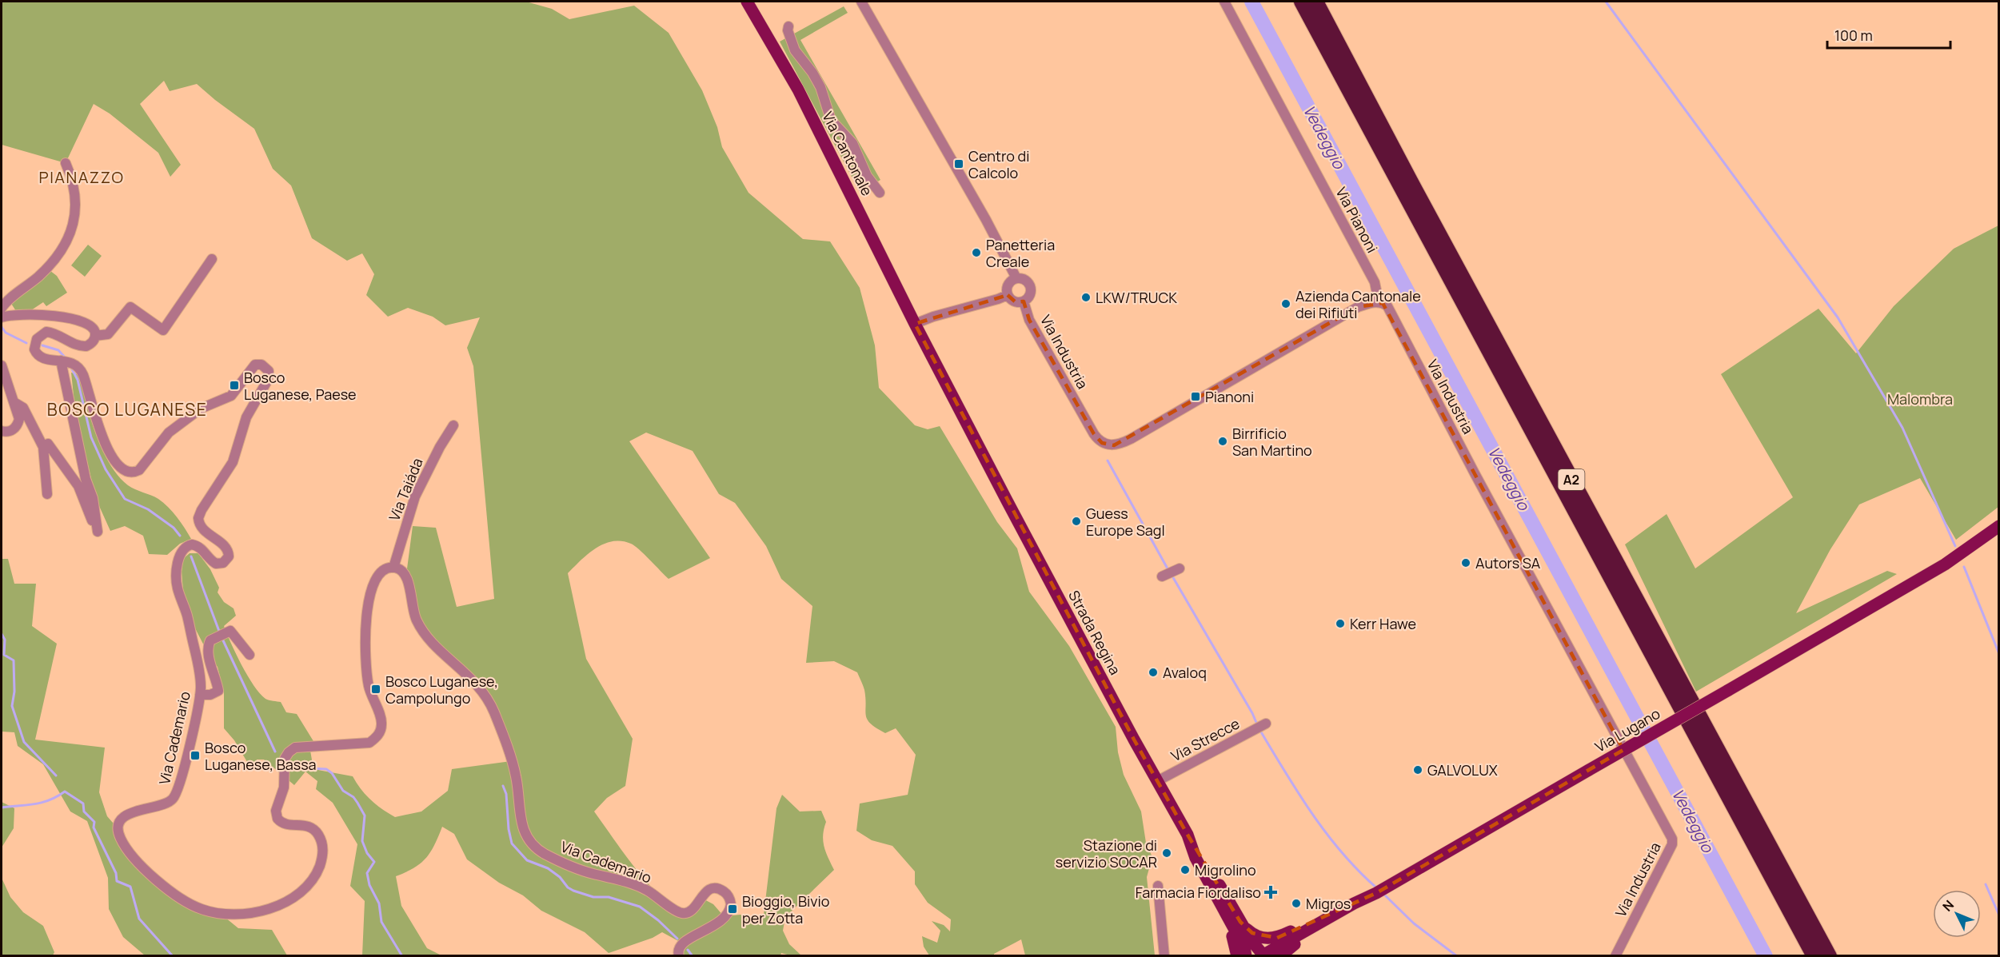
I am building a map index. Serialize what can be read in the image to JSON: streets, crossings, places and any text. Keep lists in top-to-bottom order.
{
  "streets": {
    "highway": ["A2"],
    "main road": ["Via Cantonale", "Strada Regina", "Via Lugano"],
    "street": [
      "Via Pianoni",
      "Via Industria",
      "Via Taiáda",
      "Via Cademario",
      "Via Strecce"
    ]
  },
  "crossings": [
    ["Via Cantonale", "Strada Regina"],
    ["Via Pianoni", "Via Industria"],
    ["Via Taiáda", "Via Cademario"],
    ["Strada Regina", "Via Lugano"],
    ["Strada Regina", "Via Strecce"]
  ],
  "districts": ["PIANAZZO", "BOSCO LUGANESE"],
  "water": ["Vedeggio"],
  "parks": ["Malombra"],
  "places": {
    "transit": [
      "Centro di Calcolo",
      "Bosco Luganese, Paese",
      "Pianoni",
      "Bosco Luganese, Campolungo",
      "Bosco Luganese, Bassa",
      "Bioggio, Bivio per Zotta"
    ],
    "other": [
      "Panetteria Creale",
      "LKW/TRUCK",
      "Azienda Cantonale dei Rifiuti",
      "Birrificio San Martino",
      "Guess Europe Sagl",
      "Autors SA",
      "Kerr Hawe",
      "Avaloq",
      "GALVOLUX",
      "Stazione di servizio SOCAR",
      "Migrolino",
      "Migros"
    ],
    "health": ["Farmacia Fiordaliso"]
  },
  "scale_bar": "100 m",
  "north": "top left"
}
